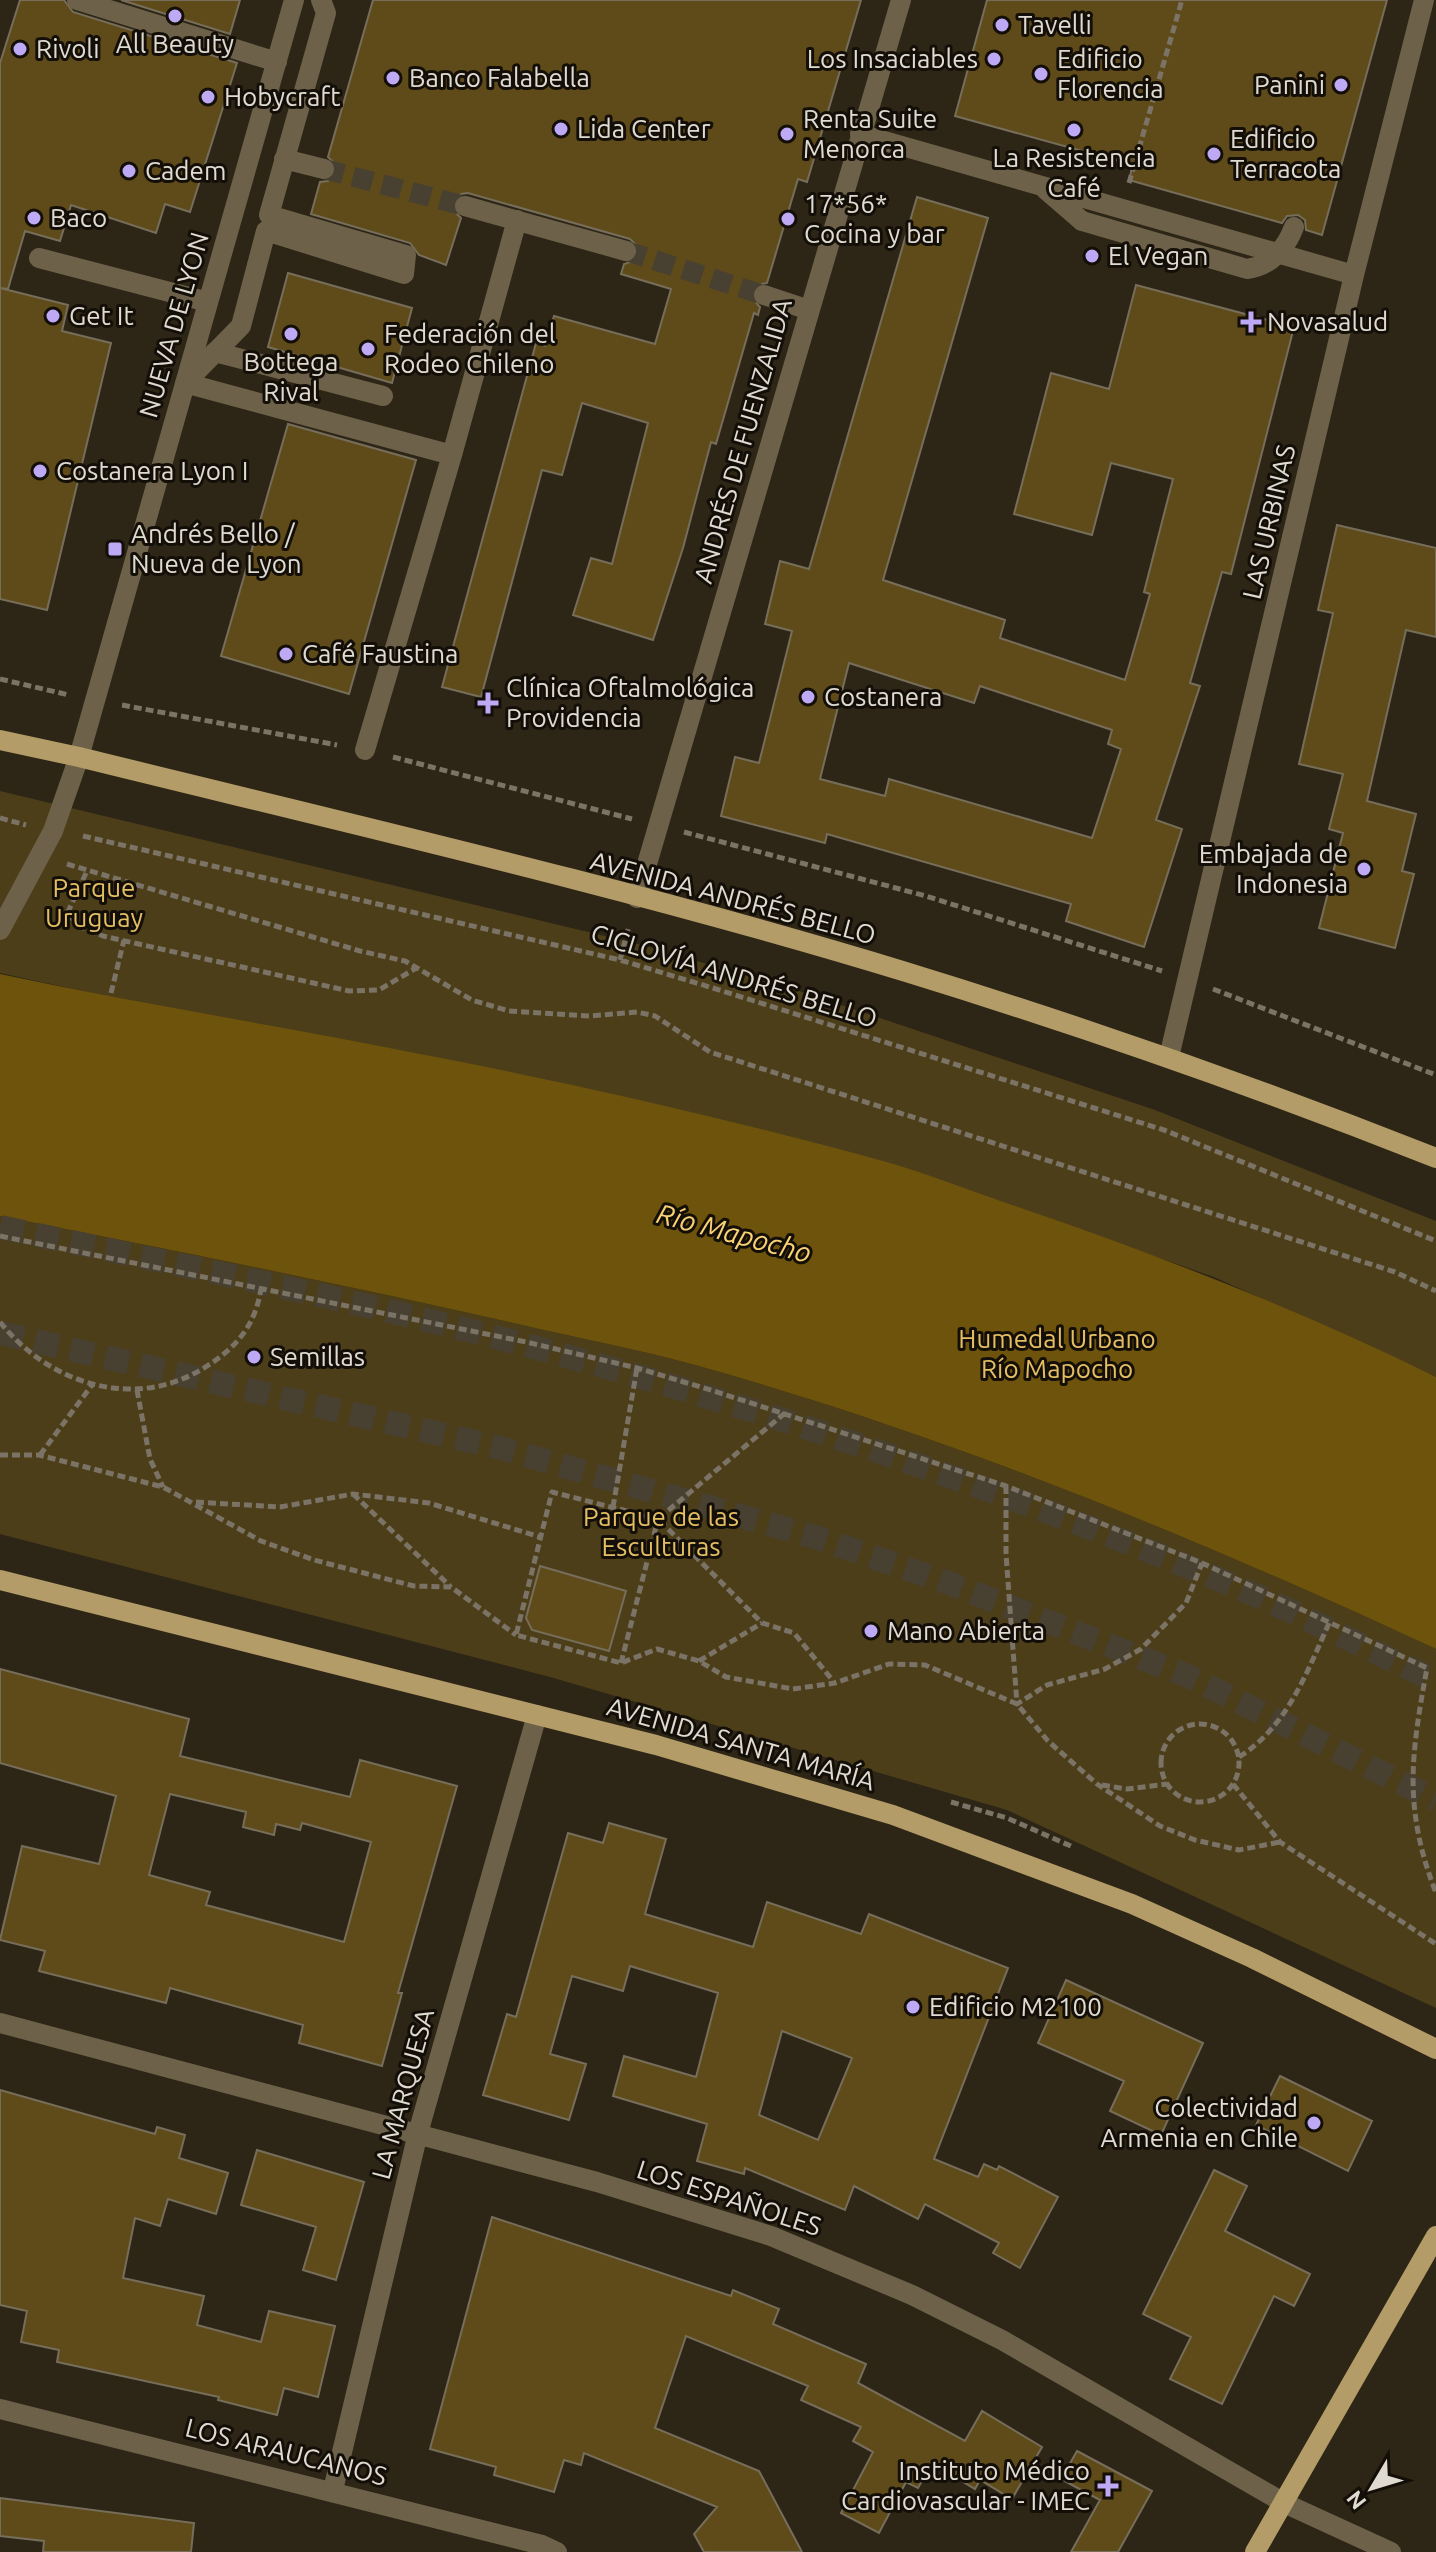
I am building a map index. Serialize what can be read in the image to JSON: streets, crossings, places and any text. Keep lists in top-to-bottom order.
{
  "streets": {
    "main road": ["AVENIDA ANDRÉS BELLO", "AVENIDA SANTA MARÍA"],
    "street": [
      "NUEVA DE LYON",
      "ANDRÉS DE FUENZALIDA",
      "LAS URBINAS",
      "LA MARQUESA",
      "LOS ESPAÑOLES",
      "LOS ARAUCANOS"
    ],
    "path": ["CICLOVÍA ANDRÉS BELLO"]
  },
  "crossings": [
    ["NUEVA DE LYON", "AVENIDA ANDRÉS BELLO"],
    ["NUEVA DE LYON", "CICLOVÍA ANDRÉS BELLO"],
    ["ANDRÉS DE FUENZALIDA", "AVENIDA ANDRÉS BELLO"],
    ["LAS URBINAS", "AVENIDA ANDRÉS BELLO"],
    ["AVENIDA SANTA MARÍA", "LA MARQUESA"],
    ["LA MARQUESA", "LOS ESPAÑOLES"],
    ["LA MARQUESA", "LOS ARAUCANOS"]
  ],
  "water": ["Río Mapocho"],
  "parks": ["Parque Uruguay", "Humedal Urbano Río Mapocho", "Parque de las Esculturas"],
  "places": {
    "other": [
      "All Beauty",
      "Tavelli",
      "Rivoli",
      "Los Insaciables",
      "Edificio Florencia",
      "Banco Falabella",
      "Panini",
      "Hobycraft",
      "Lida Center",
      "La Resistencia Café",
      "Renta Suite Menorca",
      "Edificio Terracota",
      "Cadem",
      "Baco",
      "17*56* Cocina y bar",
      "El Vegan",
      "Get It",
      "Bottega Rival",
      "Federación del Rodeo Chileno",
      "Costanera Lyon I",
      "Café Faustina",
      "Costanera",
      "Embajada de Indonesia",
      "Semillas",
      "Mano Abierta",
      "Edificio M2100",
      "Colectividad Armenia en Chile"
    ],
    "health": ["Novasalud", "Clínica Oftalmológica Providencia", "Instituto Médico Cardiovascular - IMEC"],
    "transit": ["Andrés Bello / Nueva de Lyon"]
  },
  "north": "bottom left"
}
